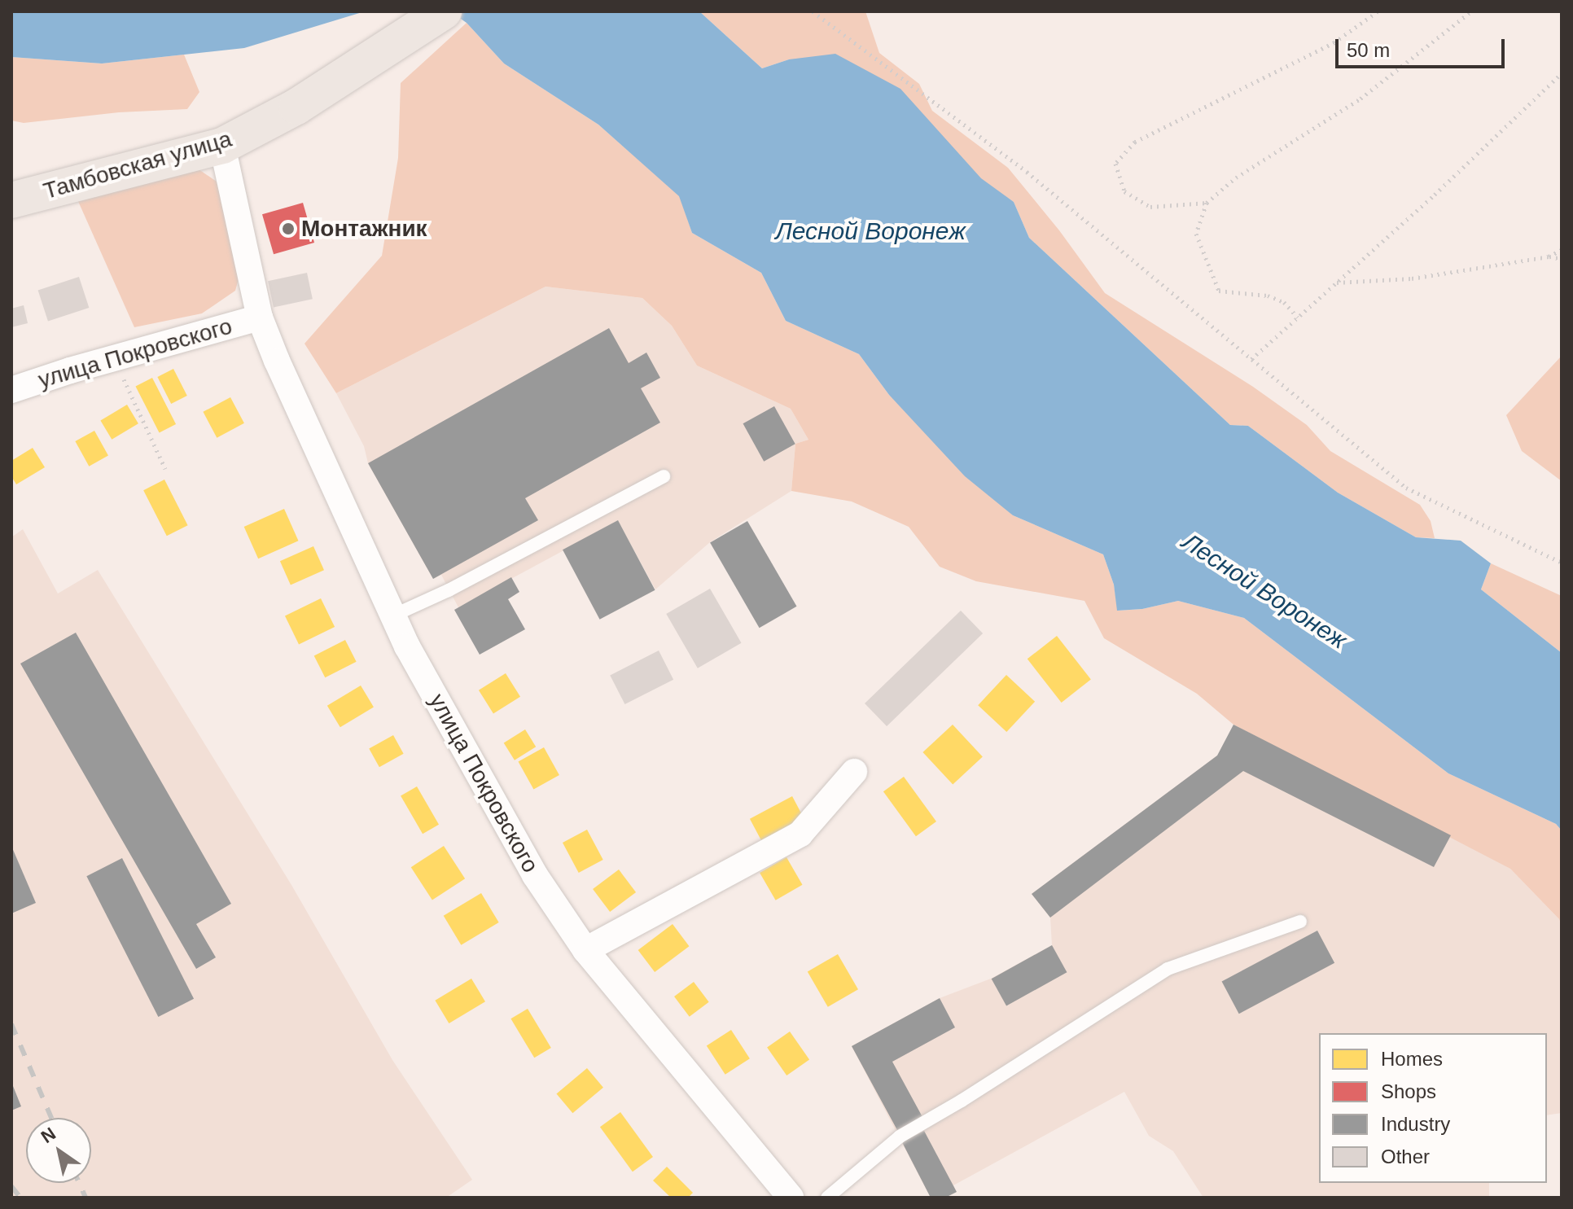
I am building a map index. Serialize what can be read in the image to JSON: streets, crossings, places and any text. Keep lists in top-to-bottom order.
{
  "streets": {
    "main road": ["Тамбовская улица"],
    "street": ["улица Покровского"]
  },
  "crossings": [
    ["Тамбовская улица", "улица Покровского"]
  ],
  "water": ["Лесной Воронеж"],
  "places": ["Монтажник"],
  "legend": [
    "Homes",
    "Shops",
    "Industry",
    "Other"
  ],
  "scale_bar": "50 m",
  "north": "top left"
}
